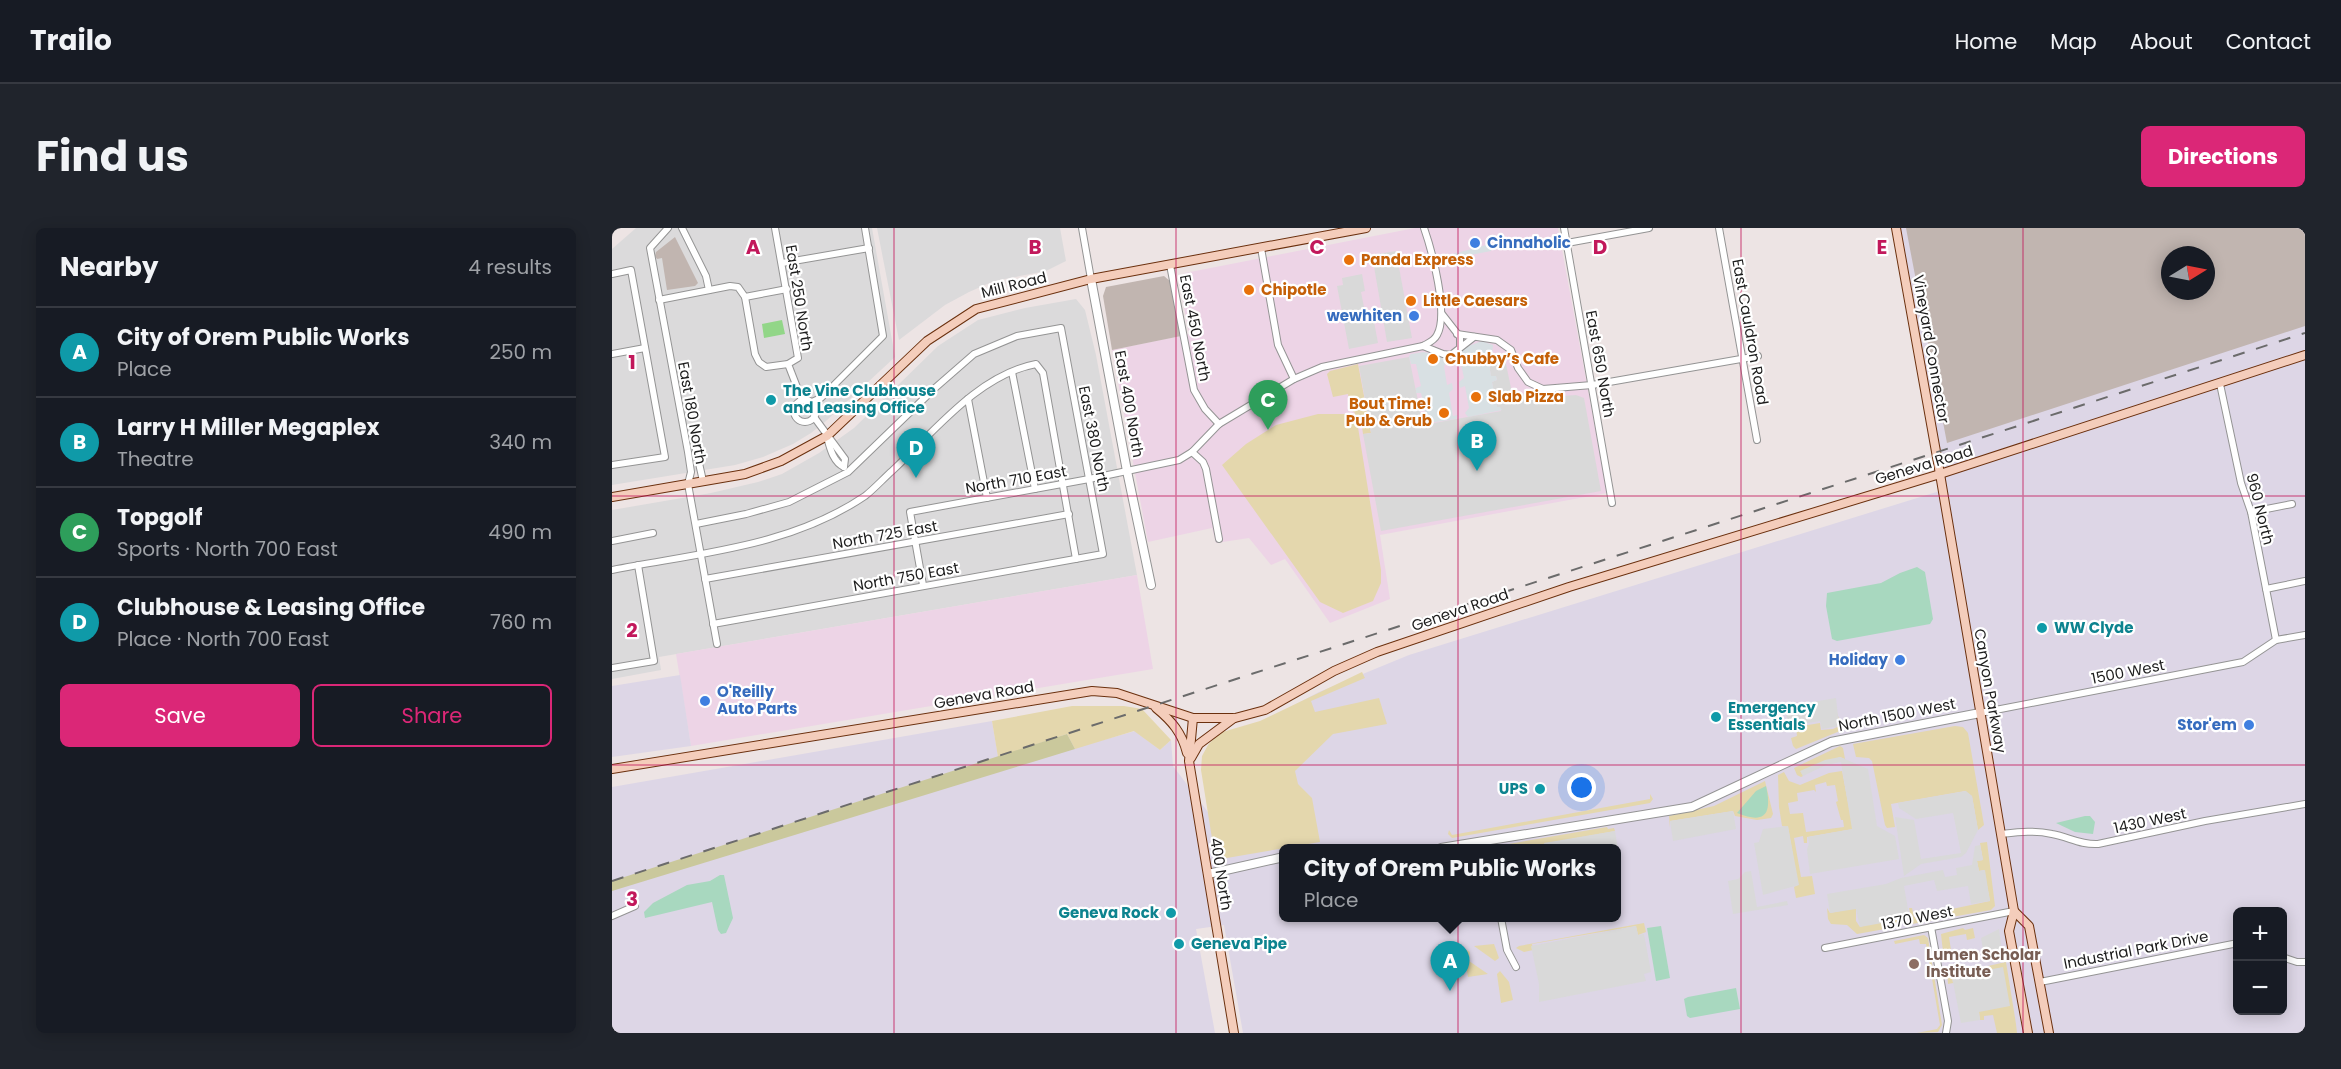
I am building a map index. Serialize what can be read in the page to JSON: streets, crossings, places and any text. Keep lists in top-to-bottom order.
{
  "streets": {
    "main road": [
      "Mill Road",
      "Vineyard Connector",
      "Geneva Road",
      "Canyon Parkway",
      "400 North"
    ],
    "street": [
      "East 250 North",
      "East 450 North",
      "East Cauldron Road",
      "East 650 North",
      "East 400 North",
      "East 180 North",
      "East 380 North",
      "North 710 East",
      "960 North",
      "North 725 East",
      "North 750 East",
      "1500 West",
      "North 1500 West",
      "1430 West",
      "1370 West",
      "Industrial Park Drive"
    ]
  },
  "crossings": [
    ["Mill Road", "East 450 North"],
    ["Mill Road", "East 400 North"],
    ["Mill Road", "East 180 North"],
    ["Vineyard Connector", "Geneva Road"],
    ["Vineyard Connector", "Canyon Parkway"],
    ["East 400 North", "North 710 East"],
    ["East 180 North", "East 380 North"],
    ["East 180 North", "North 725 East"],
    ["East 180 North", "North 750 East"],
    ["East 380 North", "North 710 East"],
    ["East 380 North", "North 750 East"],
    ["Geneva Road", "960 North"],
    ["Geneva Road", "Canyon Parkway"],
    ["Geneva Road", "400 North"],
    ["North 710 East", "North 725 East"],
    ["960 North", "1500 West"],
    ["1500 West", "Canyon Parkway"],
    ["1500 West", "North 1500 West"],
    ["Canyon Parkway", "North 1500 West"],
    ["Canyon Parkway", "1430 West"],
    ["Canyon Parkway", "1370 West"],
    ["Canyon Parkway", "Industrial Park Drive"]
  ],
  "places": [
    "Cinnaholic",
    "Panda Express",
    "Chipotle",
    "Little Caesars",
    "wewhiten",
    "Chubby’s Cafe",
    "Slab Pizza",
    "The Vine Clubhouse and Leasing Office",
    "Bout Time! Pub & Grub",
    "WW Clyde",
    "Holiday",
    "O'Reilly Auto Parts",
    "Emergency Essentials",
    "Stor'em",
    "UPS",
    "Geneva Rock",
    "Geneva Pipe",
    "Lumen Scholar Institute"
  ],
  "north": "right",
  "page": {
    "header": "Trailo",
    "nav": [
      "Home",
      "Map",
      "About",
      "Contact"
    ],
    "title": "Find us",
    "buttons": [
      "Directions",
      ["Save", "Share"]
    ],
    "heading": ["Nearby", "4 results"],
    "list": [
      {
        "mark": "A",
        "name": "City of Orem Public Works",
        "note": "Place",
        "value": "250 m"
      },
      {
        "mark": "B",
        "name": "Larry H Miller Megaplex",
        "note": "Theatre",
        "value": "340 m"
      },
      {
        "mark": "C",
        "name": "Topgolf",
        "note": "Sports · North 700 East",
        "value": "490 m"
      },
      {
        "mark": "D",
        "name": "Clubhouse & Leasing Office",
        "note": "Place · North 700 East",
        "value": "760 m"
      }
    ],
    "pins": [
      "C",
      "B",
      "D",
      "A"
    ],
    "popup": ["City of Orem Public Works", "Place"],
    "map_buttons": ["+", "−"]
  },
  "grid": {
    "columns": [
      "A",
      "B",
      "C",
      "D",
      "E"
    ],
    "rows": ["1", "2", "3"]
  }
}
